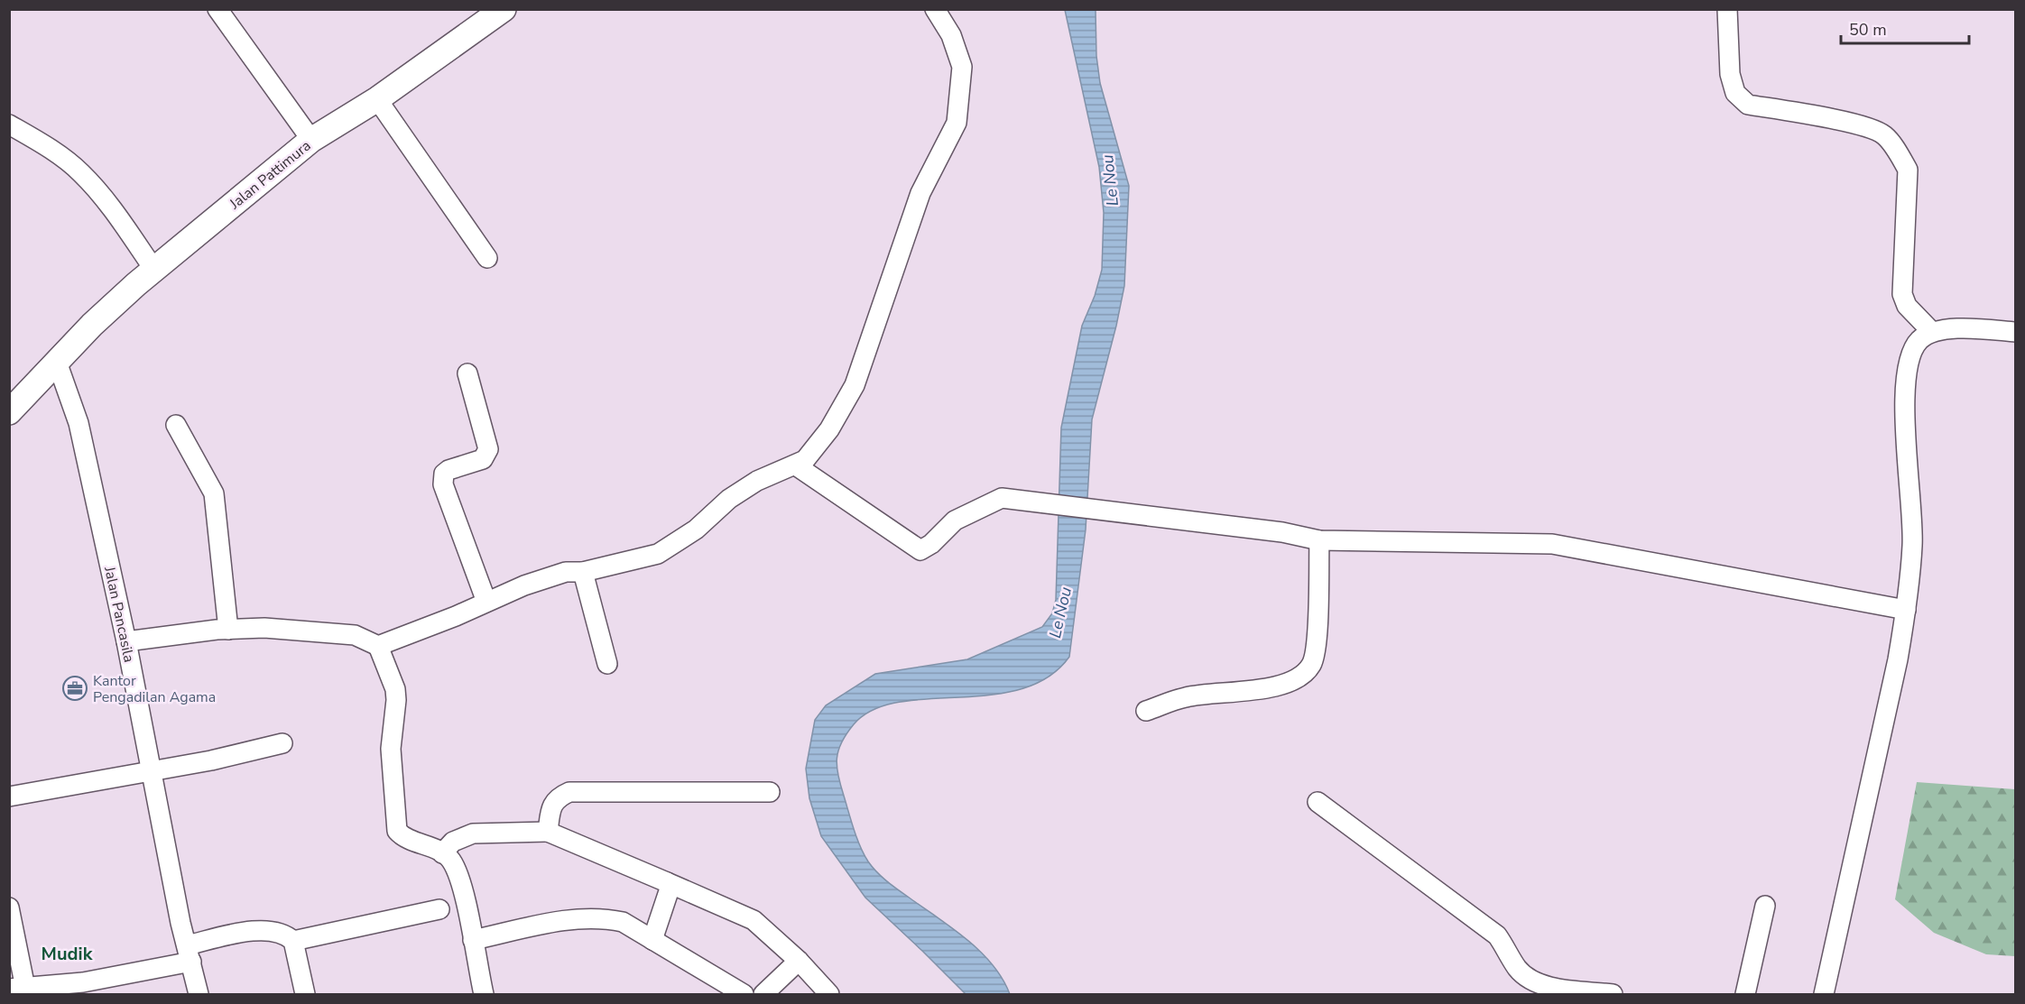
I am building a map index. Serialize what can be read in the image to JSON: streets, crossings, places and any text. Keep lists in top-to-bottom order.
{
  "streets": {
    "main road": ["Jalan Pattimura"],
    "street": ["Jalan Pancasila"]
  },
  "crossings": [
    ["Jalan Pattimura", "Jalan Pancasila"]
  ],
  "districts": ["Mudik"],
  "water": ["Le Nou"],
  "places": {
    "office": ["Kantor Pengadilan Agama"]
  },
  "scale_bar": "50 m"
}
